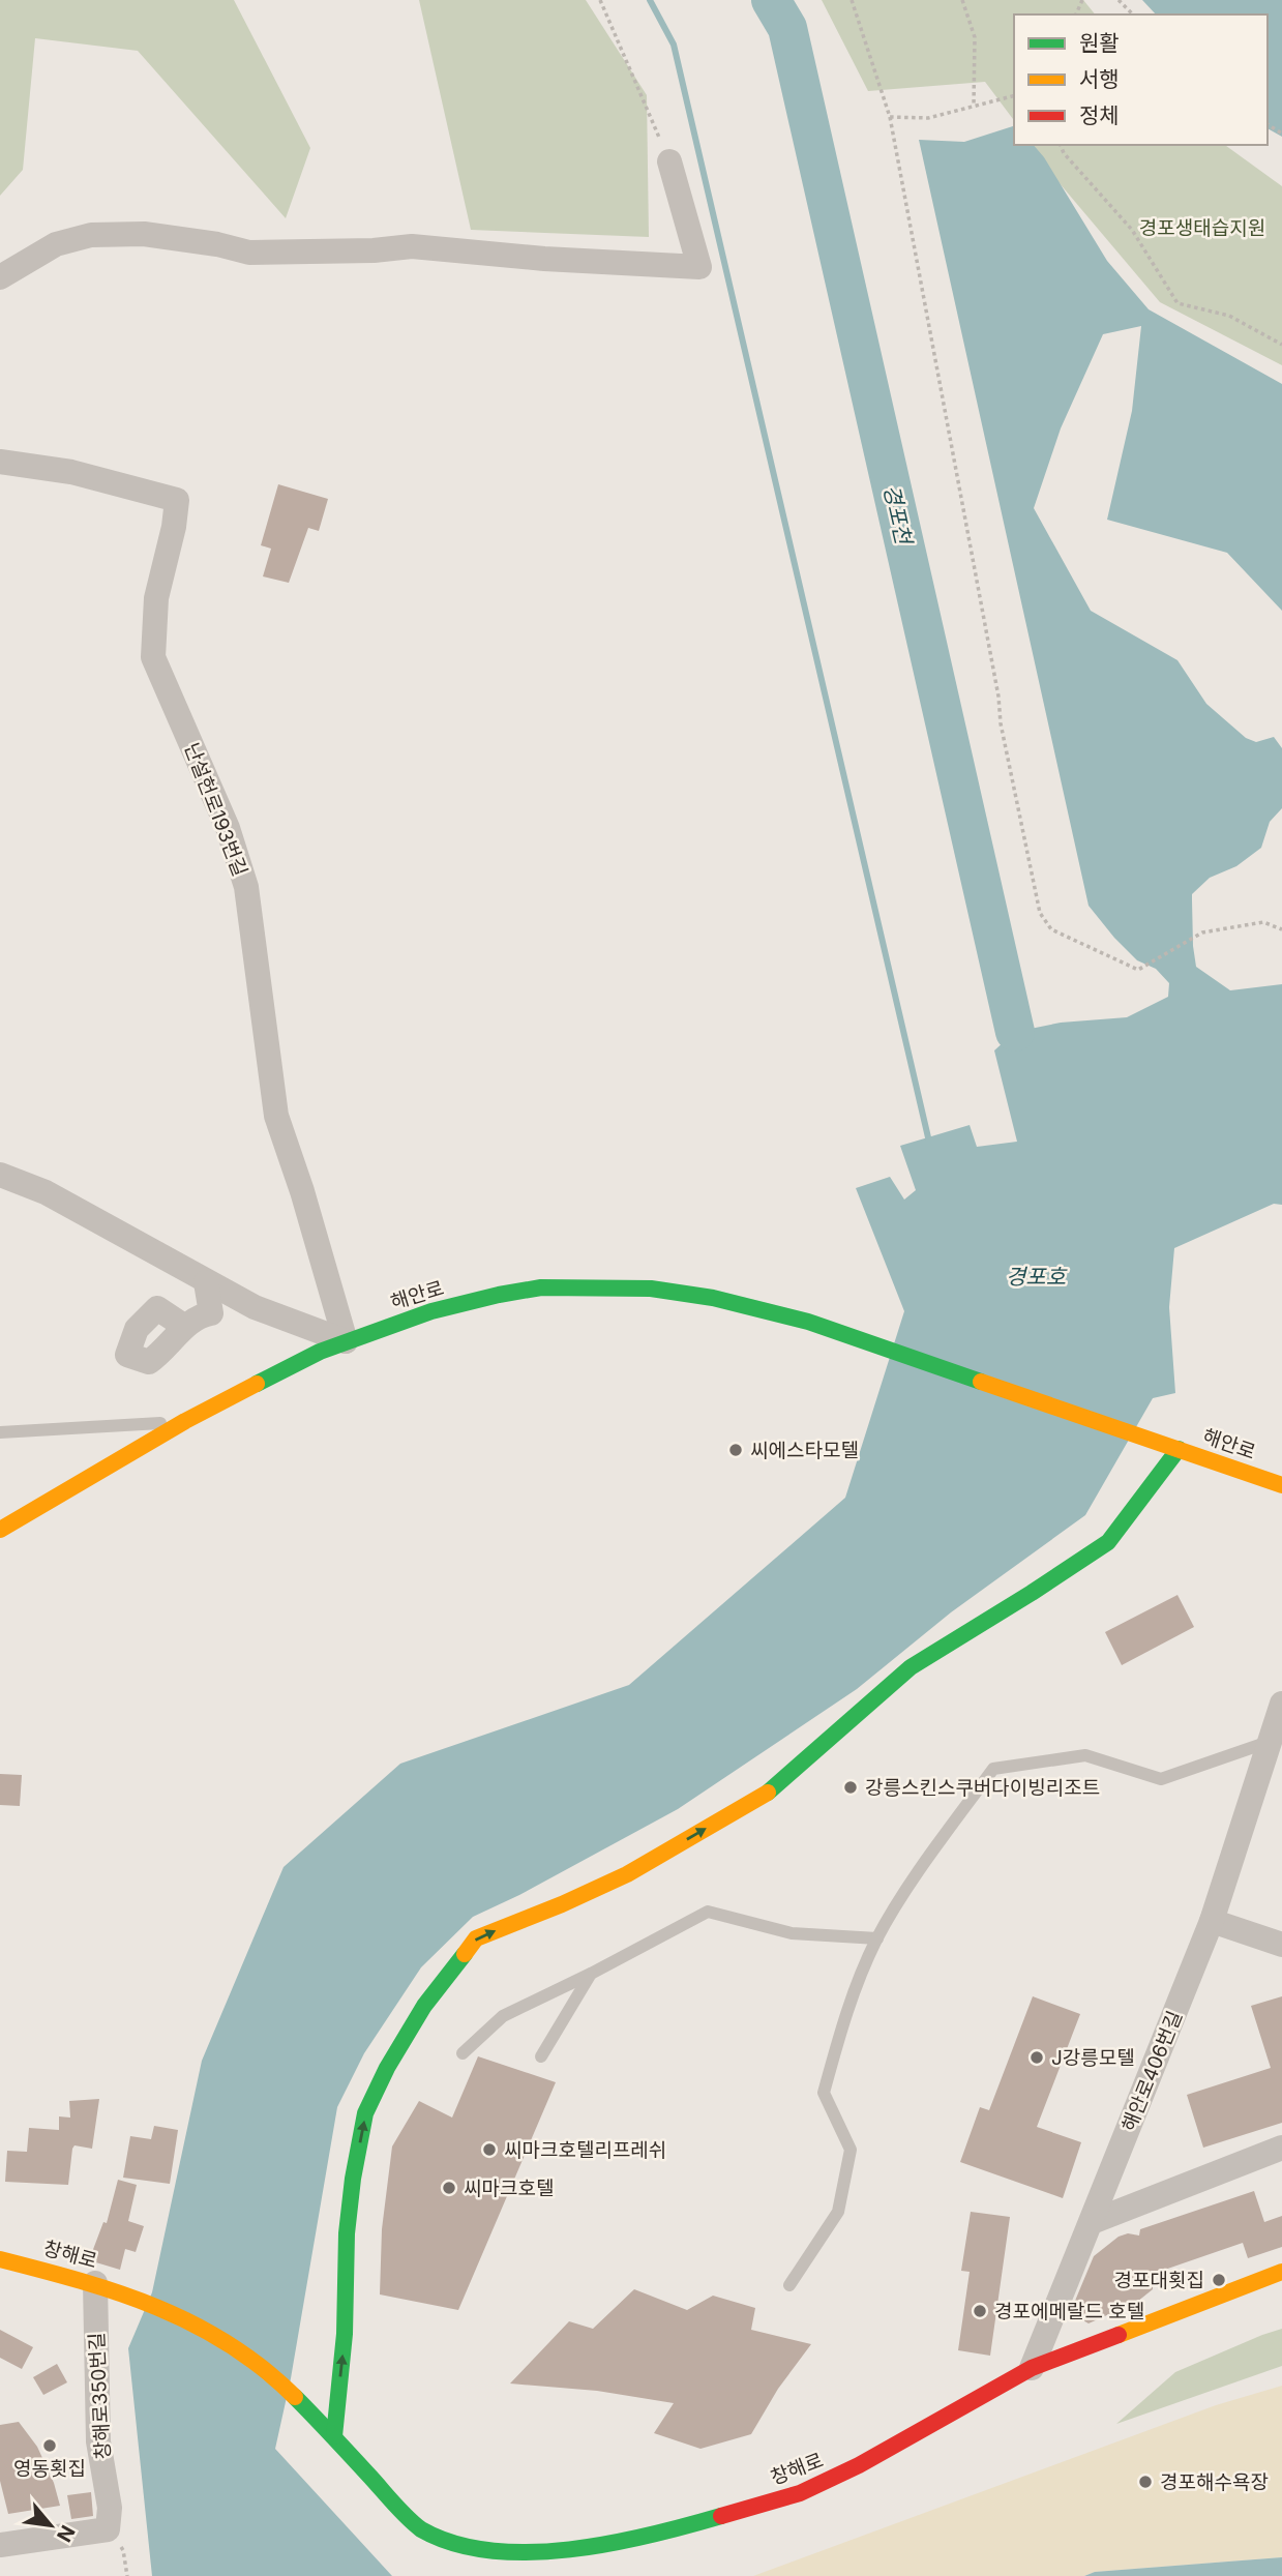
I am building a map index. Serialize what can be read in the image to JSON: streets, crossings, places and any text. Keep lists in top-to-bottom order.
{
  "streets": {
    "street": [
      "난설헌로193번길",
      "해안로",
      "해안로406번길",
      "창해로",
      "창해로350번길"
    ]
  },
  "crossings": [
    ["난설헌로193번길", "해안로"],
    ["해안로406번길", "창해로"],
    ["창해로", "창해로350번길"]
  ],
  "water": ["경포천", "경포호"],
  "parks": ["경포생태습지원"],
  "places": [
    "씨에스타모텔",
    "강릉스킨스쿠버다이빙리조트",
    "J강릉모텔",
    "씨마크호텔리프레쉬",
    "씨마크호텔",
    "경포대횟집",
    "경포에메랄드 호텔",
    "영동횟집",
    "경포해수욕장"
  ],
  "legend": ["원활", "서행", "정체"],
  "north": "bottom right"
}
